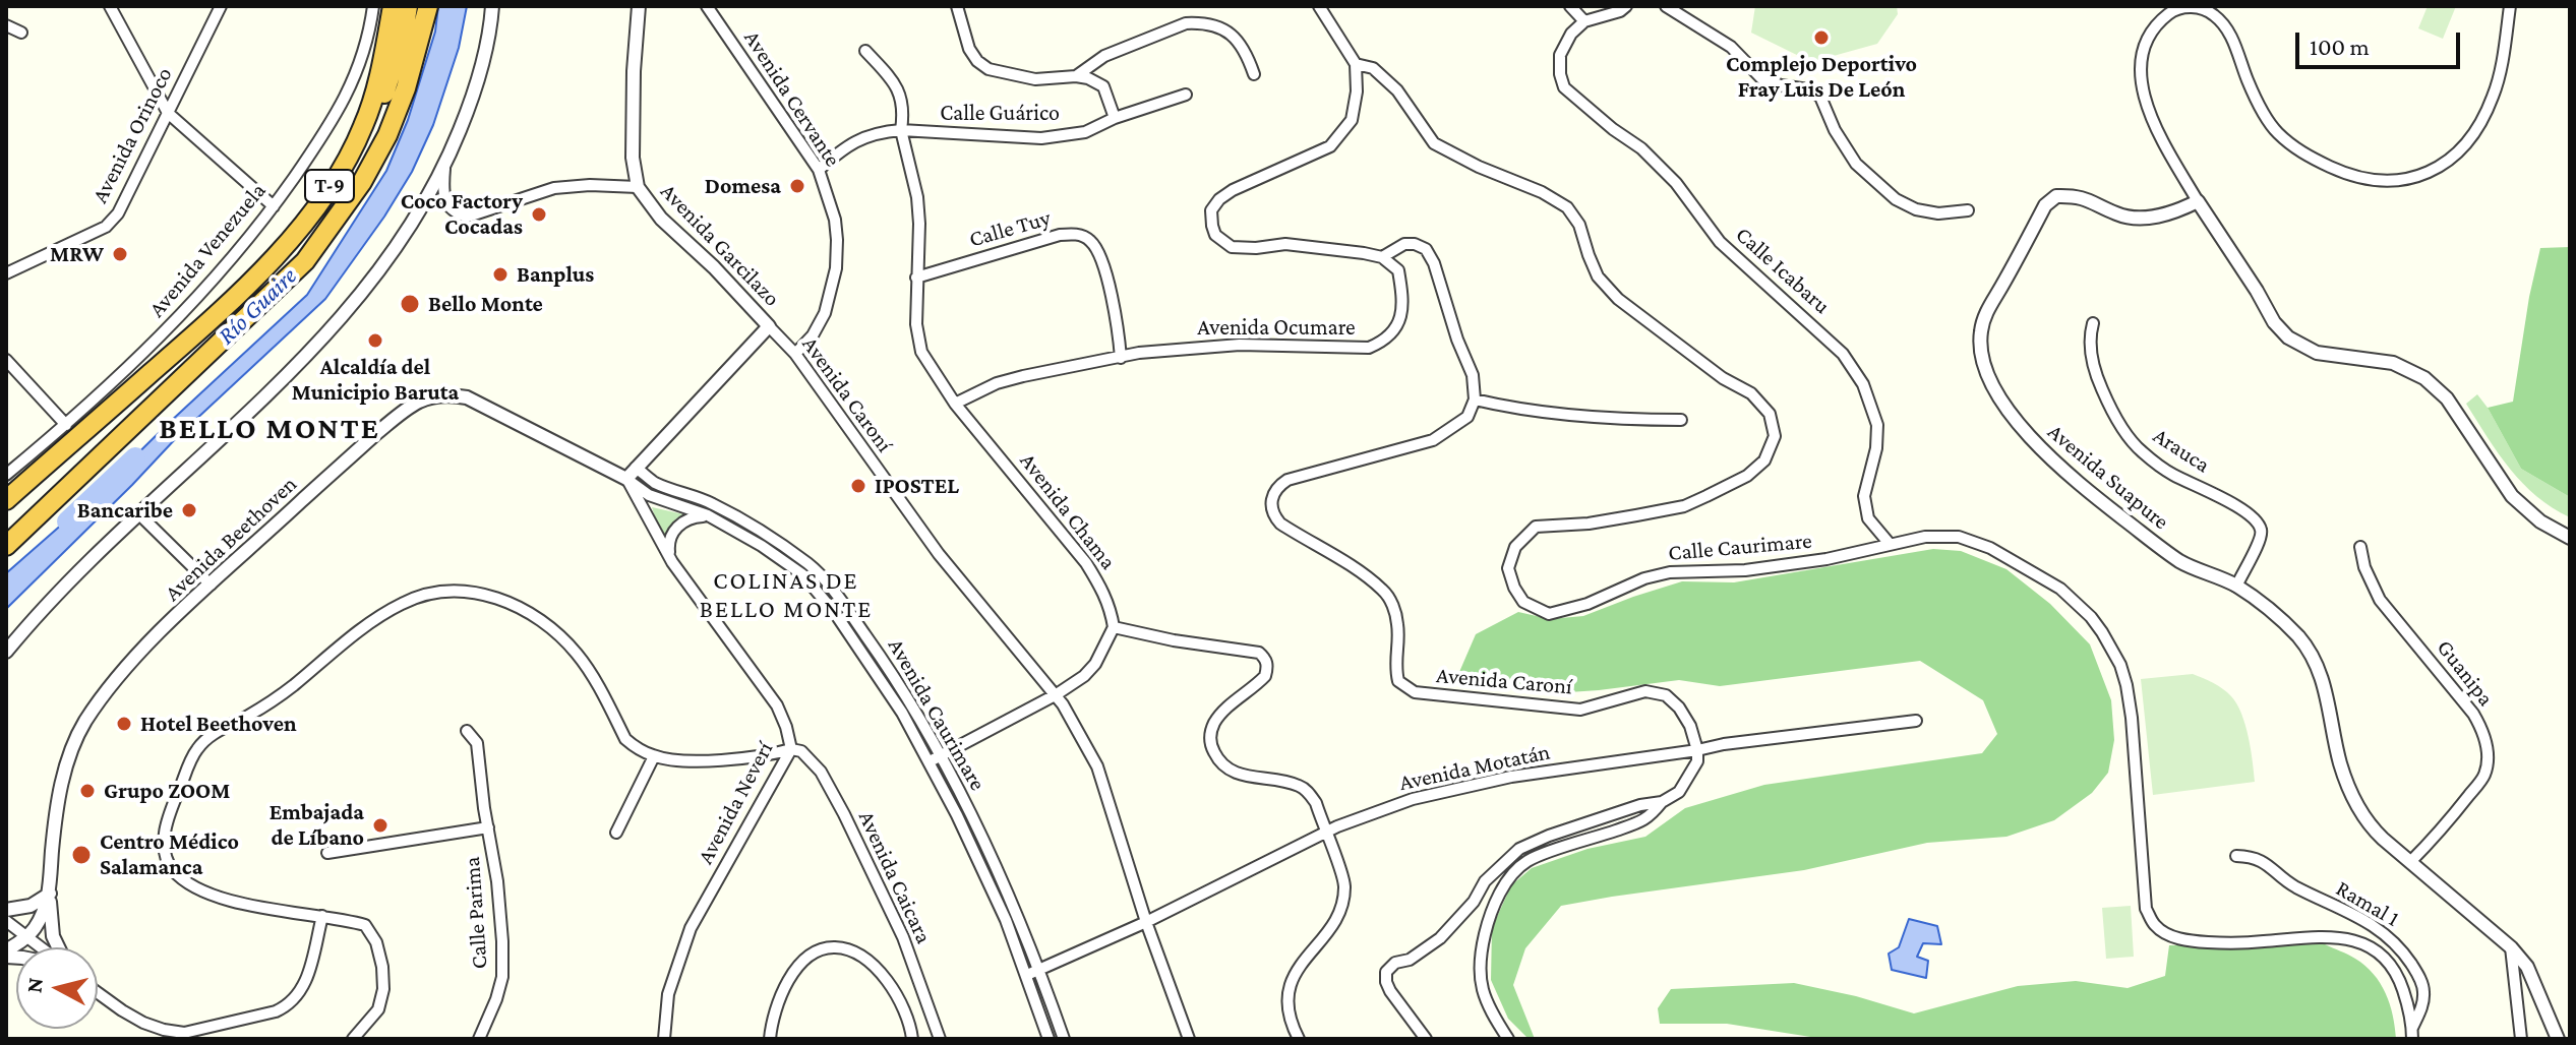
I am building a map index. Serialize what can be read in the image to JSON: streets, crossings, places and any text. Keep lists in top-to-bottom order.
{
  "streets": {
    "highway": ["T-9"],
    "street": [
      "Avenida Cervante",
      "Calle Guárico",
      "Avenida Orinoco",
      "Calle Tuy",
      "Avenida Garcilazo",
      "Avenida Venezuela",
      "Calle Icabaru",
      "Avenida Ocumare",
      "Avenida Caroní",
      "Arauca",
      "Avenida Suapure",
      "Avenida Chama",
      "Avenida Beethoven",
      "Calle Caurimare",
      "Guanipa",
      "Avenida Caurimare",
      "Avenida Motatán",
      "Avenida Neverí",
      "Avenida Caicara",
      "Ramal 1",
      "Calle Parima"
    ]
  },
  "crossings": [
    ["Avenida Cervante", "Avenida Caroní"],
    ["Calle Guárico", "Avenida Chama"],
    ["Calle Tuy", "Avenida Ocumare"],
    ["Calle Tuy", "Avenida Chama"],
    ["Avenida Garcilazo", "Avenida Caroní"],
    ["Calle Icabaru", "Calle Caurimare"],
    ["Avenida Ocumare", "Avenida Chama"],
    ["Avenida Caroní", "Avenida Motatán"],
    ["Arauca", "Avenida Suapure"],
    ["Avenida Suapure", "Guanipa"],
    ["Avenida Beethoven", "Avenida Caurimare"],
    ["Avenida Beethoven", "Avenida Neverí"],
    ["Calle Caurimare", "Ramal 1"],
    ["Avenida Caurimare", "Avenida Motatán"],
    ["Avenida Caurimare", "Avenida Neverí"],
    ["Avenida Neverí", "Avenida Caicara"]
  ],
  "districts": ["BELLO MONTE", "COLINAS DE BELLO MONTE"],
  "water": ["Río Guaire"],
  "places": [
    "Complejo Deportivo Fray Luis De León",
    "Domesa",
    "Coco Factory Cocadas",
    "MRW",
    "Banplus",
    "Bello Monte",
    "Alcaldía del Municipio Baruta",
    "IPOSTEL",
    "Bancaribe",
    "Hotel Beethoven",
    "Grupo ZOOM",
    "Embajada de Líbano",
    "Centro Médico Salamanca"
  ],
  "scale_bar": "100 m",
  "north": "left"
}
